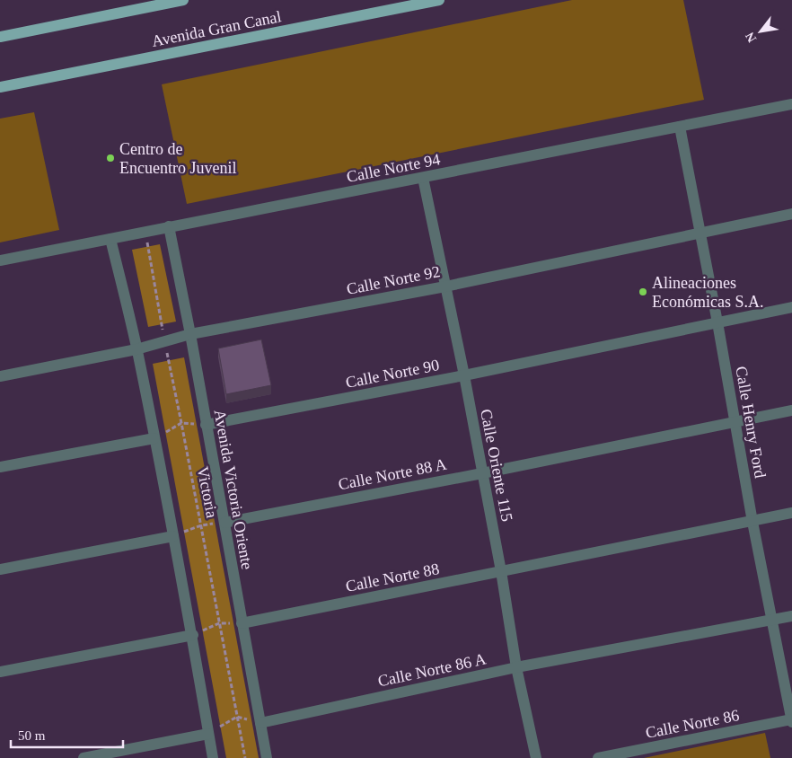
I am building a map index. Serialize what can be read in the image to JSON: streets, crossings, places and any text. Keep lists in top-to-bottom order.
{
  "streets": {
    "main road": ["Avenida Gran Canal"],
    "street": [
      "Calle Norte 94",
      "Calle Norte 92",
      "Calle Norte 90",
      "Calle Henry Ford",
      "Calle Oriente 115",
      "Calle Norte 88 A",
      "Avenida Victoria Oriente",
      "Calle Norte 88",
      "Calle Norte 86 A",
      "Calle Norte 86"
    ],
    "path": ["Victoria"]
  },
  "crossings": [
    ["Calle Norte 94", "Calle Henry Ford"],
    ["Calle Norte 94", "Calle Oriente 115"],
    ["Calle Norte 94", "Avenida Victoria Oriente"],
    ["Calle Norte 94", "Victoria"],
    ["Calle Norte 92", "Calle Henry Ford"],
    ["Calle Norte 92", "Calle Oriente 115"],
    ["Calle Norte 92", "Avenida Victoria Oriente"],
    ["Calle Norte 92", "Victoria"],
    ["Calle Norte 90", "Calle Henry Ford"],
    ["Calle Norte 90", "Calle Oriente 115"],
    ["Calle Norte 90", "Avenida Victoria Oriente"],
    ["Calle Henry Ford", "Calle Norte 88 A"],
    ["Calle Henry Ford", "Calle Norte 88"],
    ["Calle Henry Ford", "Calle Norte 86 A"],
    ["Calle Henry Ford", "Calle Norte 86"],
    ["Calle Oriente 115", "Calle Norte 88 A"],
    ["Calle Oriente 115", "Calle Norte 88"],
    ["Calle Oriente 115", "Calle Norte 86 A"],
    ["Calle Norte 88 A", "Avenida Victoria Oriente"],
    ["Avenida Victoria Oriente", "Calle Norte 88"],
    ["Avenida Victoria Oriente", "Calle Norte 86 A"]
  ],
  "places": ["Centro de Encuentro Juvenil", "Alineaciones Económicas S.A."],
  "scale_bar": "50 m",
  "north": "bottom left"
}
